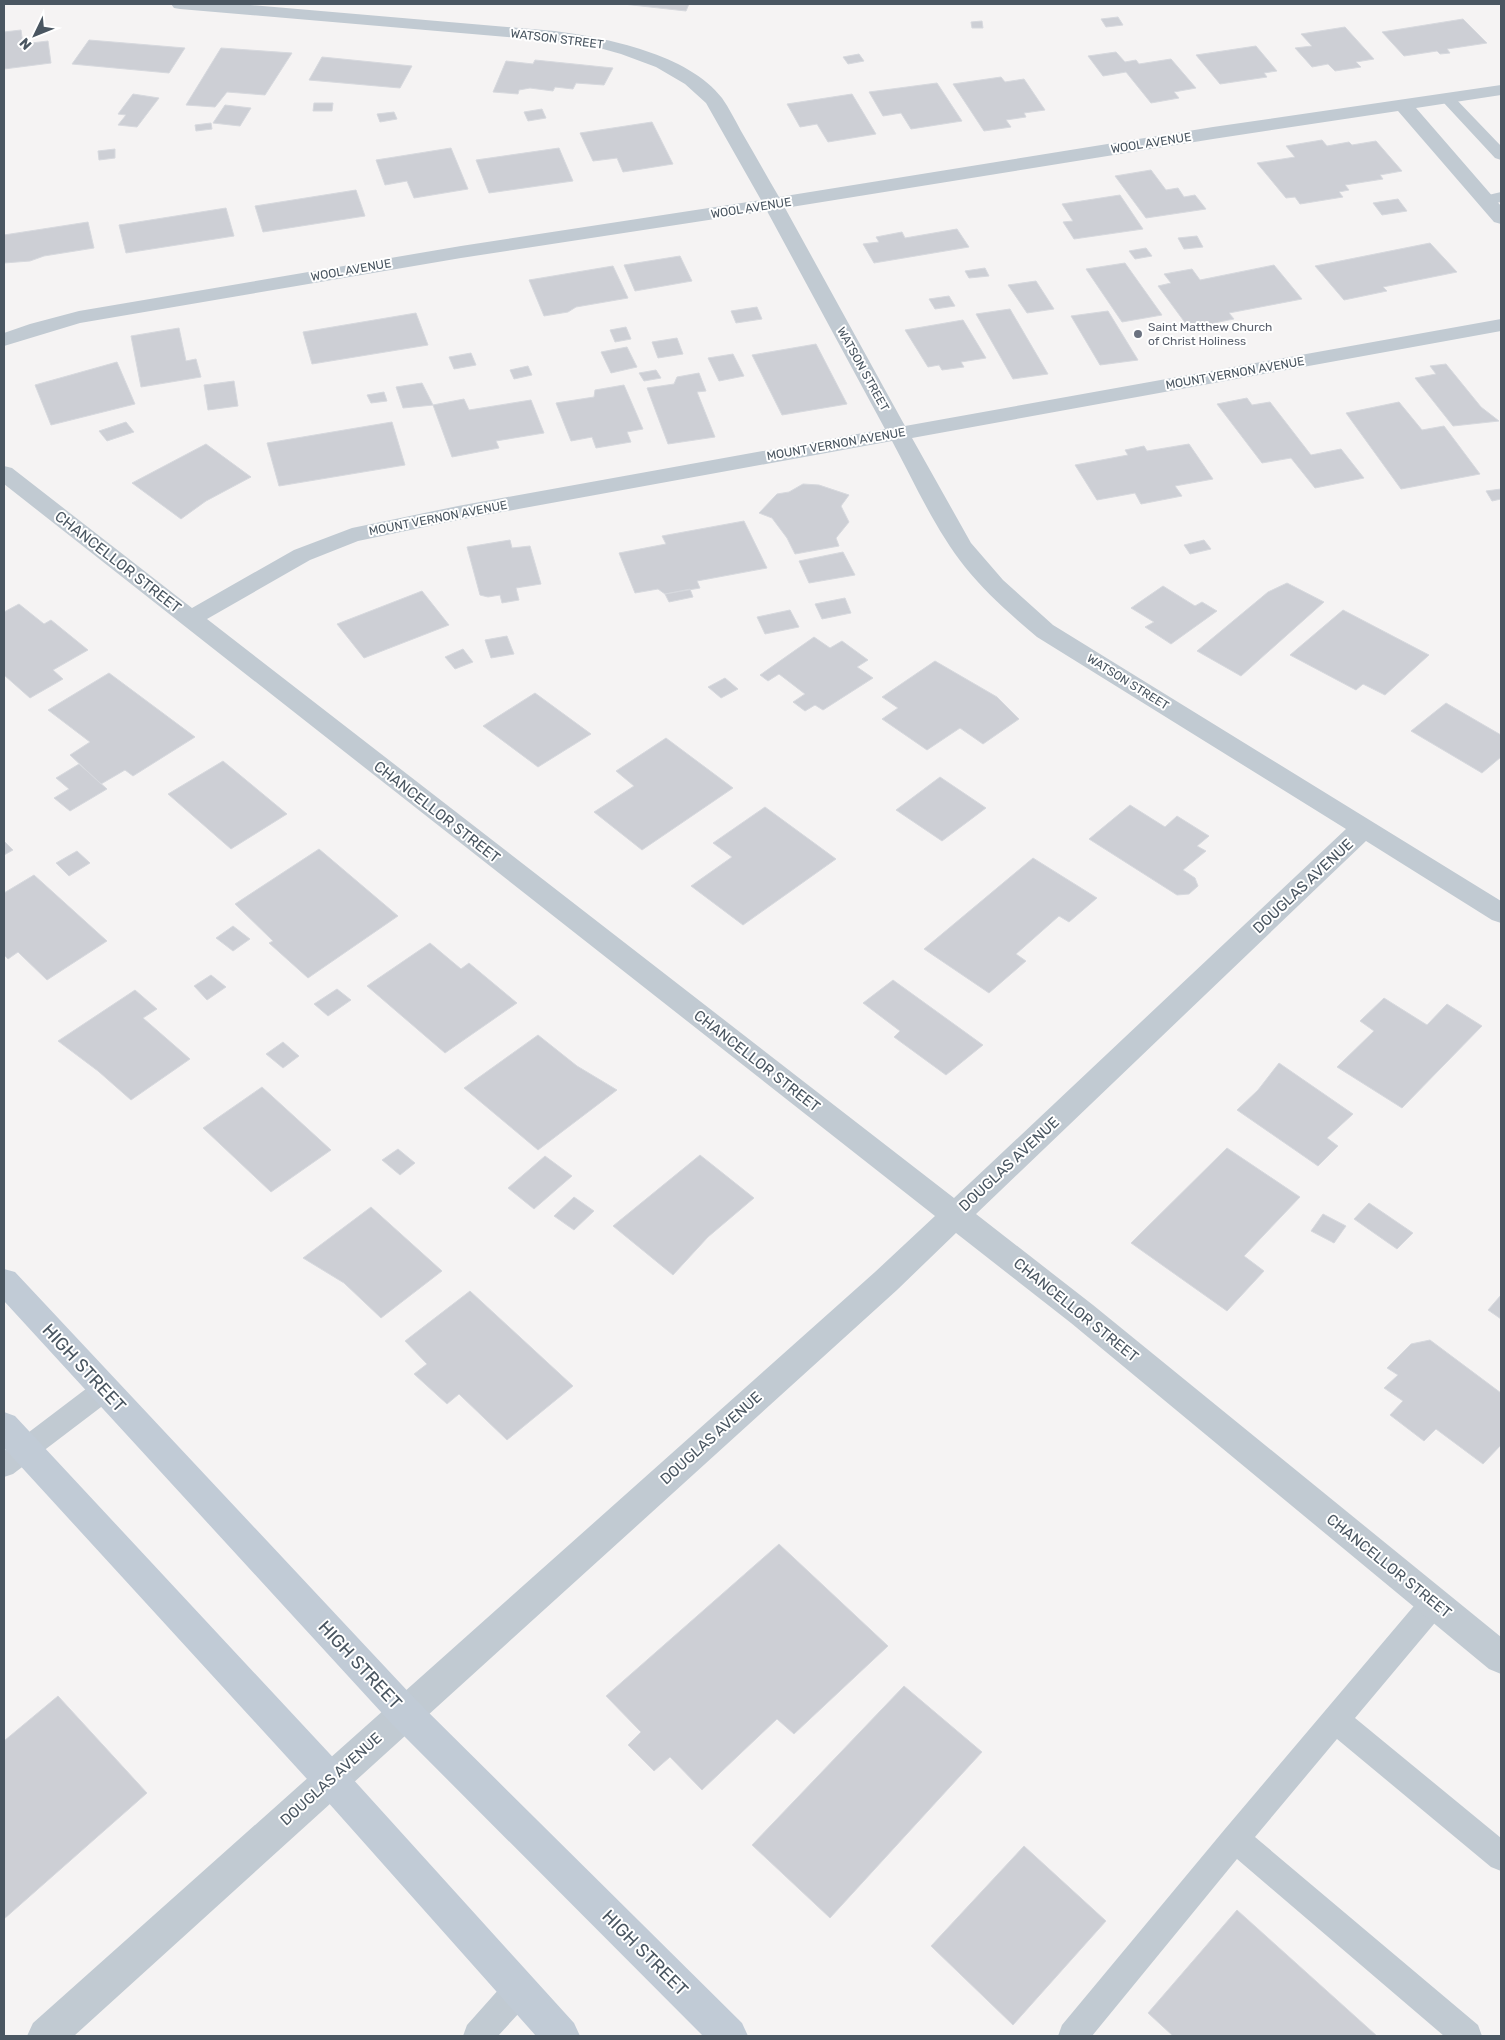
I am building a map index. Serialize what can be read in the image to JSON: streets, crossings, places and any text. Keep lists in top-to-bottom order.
{
  "streets": {
    "main road": ["HIGH STREET"],
    "street": [
      "WATSON STREET",
      "WOOL AVENUE",
      "MOUNT VERNON AVENUE",
      "CHANCELLOR STREET",
      "DOUGLAS AVENUE"
    ]
  },
  "crossings": [
    ["WATSON STREET", "WOOL AVENUE"],
    ["WATSON STREET", "MOUNT VERNON AVENUE"],
    ["WATSON STREET", "DOUGLAS AVENUE"],
    ["MOUNT VERNON AVENUE", "CHANCELLOR STREET"],
    ["CHANCELLOR STREET", "DOUGLAS AVENUE"],
    ["DOUGLAS AVENUE", "HIGH STREET"]
  ],
  "places": ["Saint Matthew Church of Christ Holiness"],
  "north": "bottom left"
}
